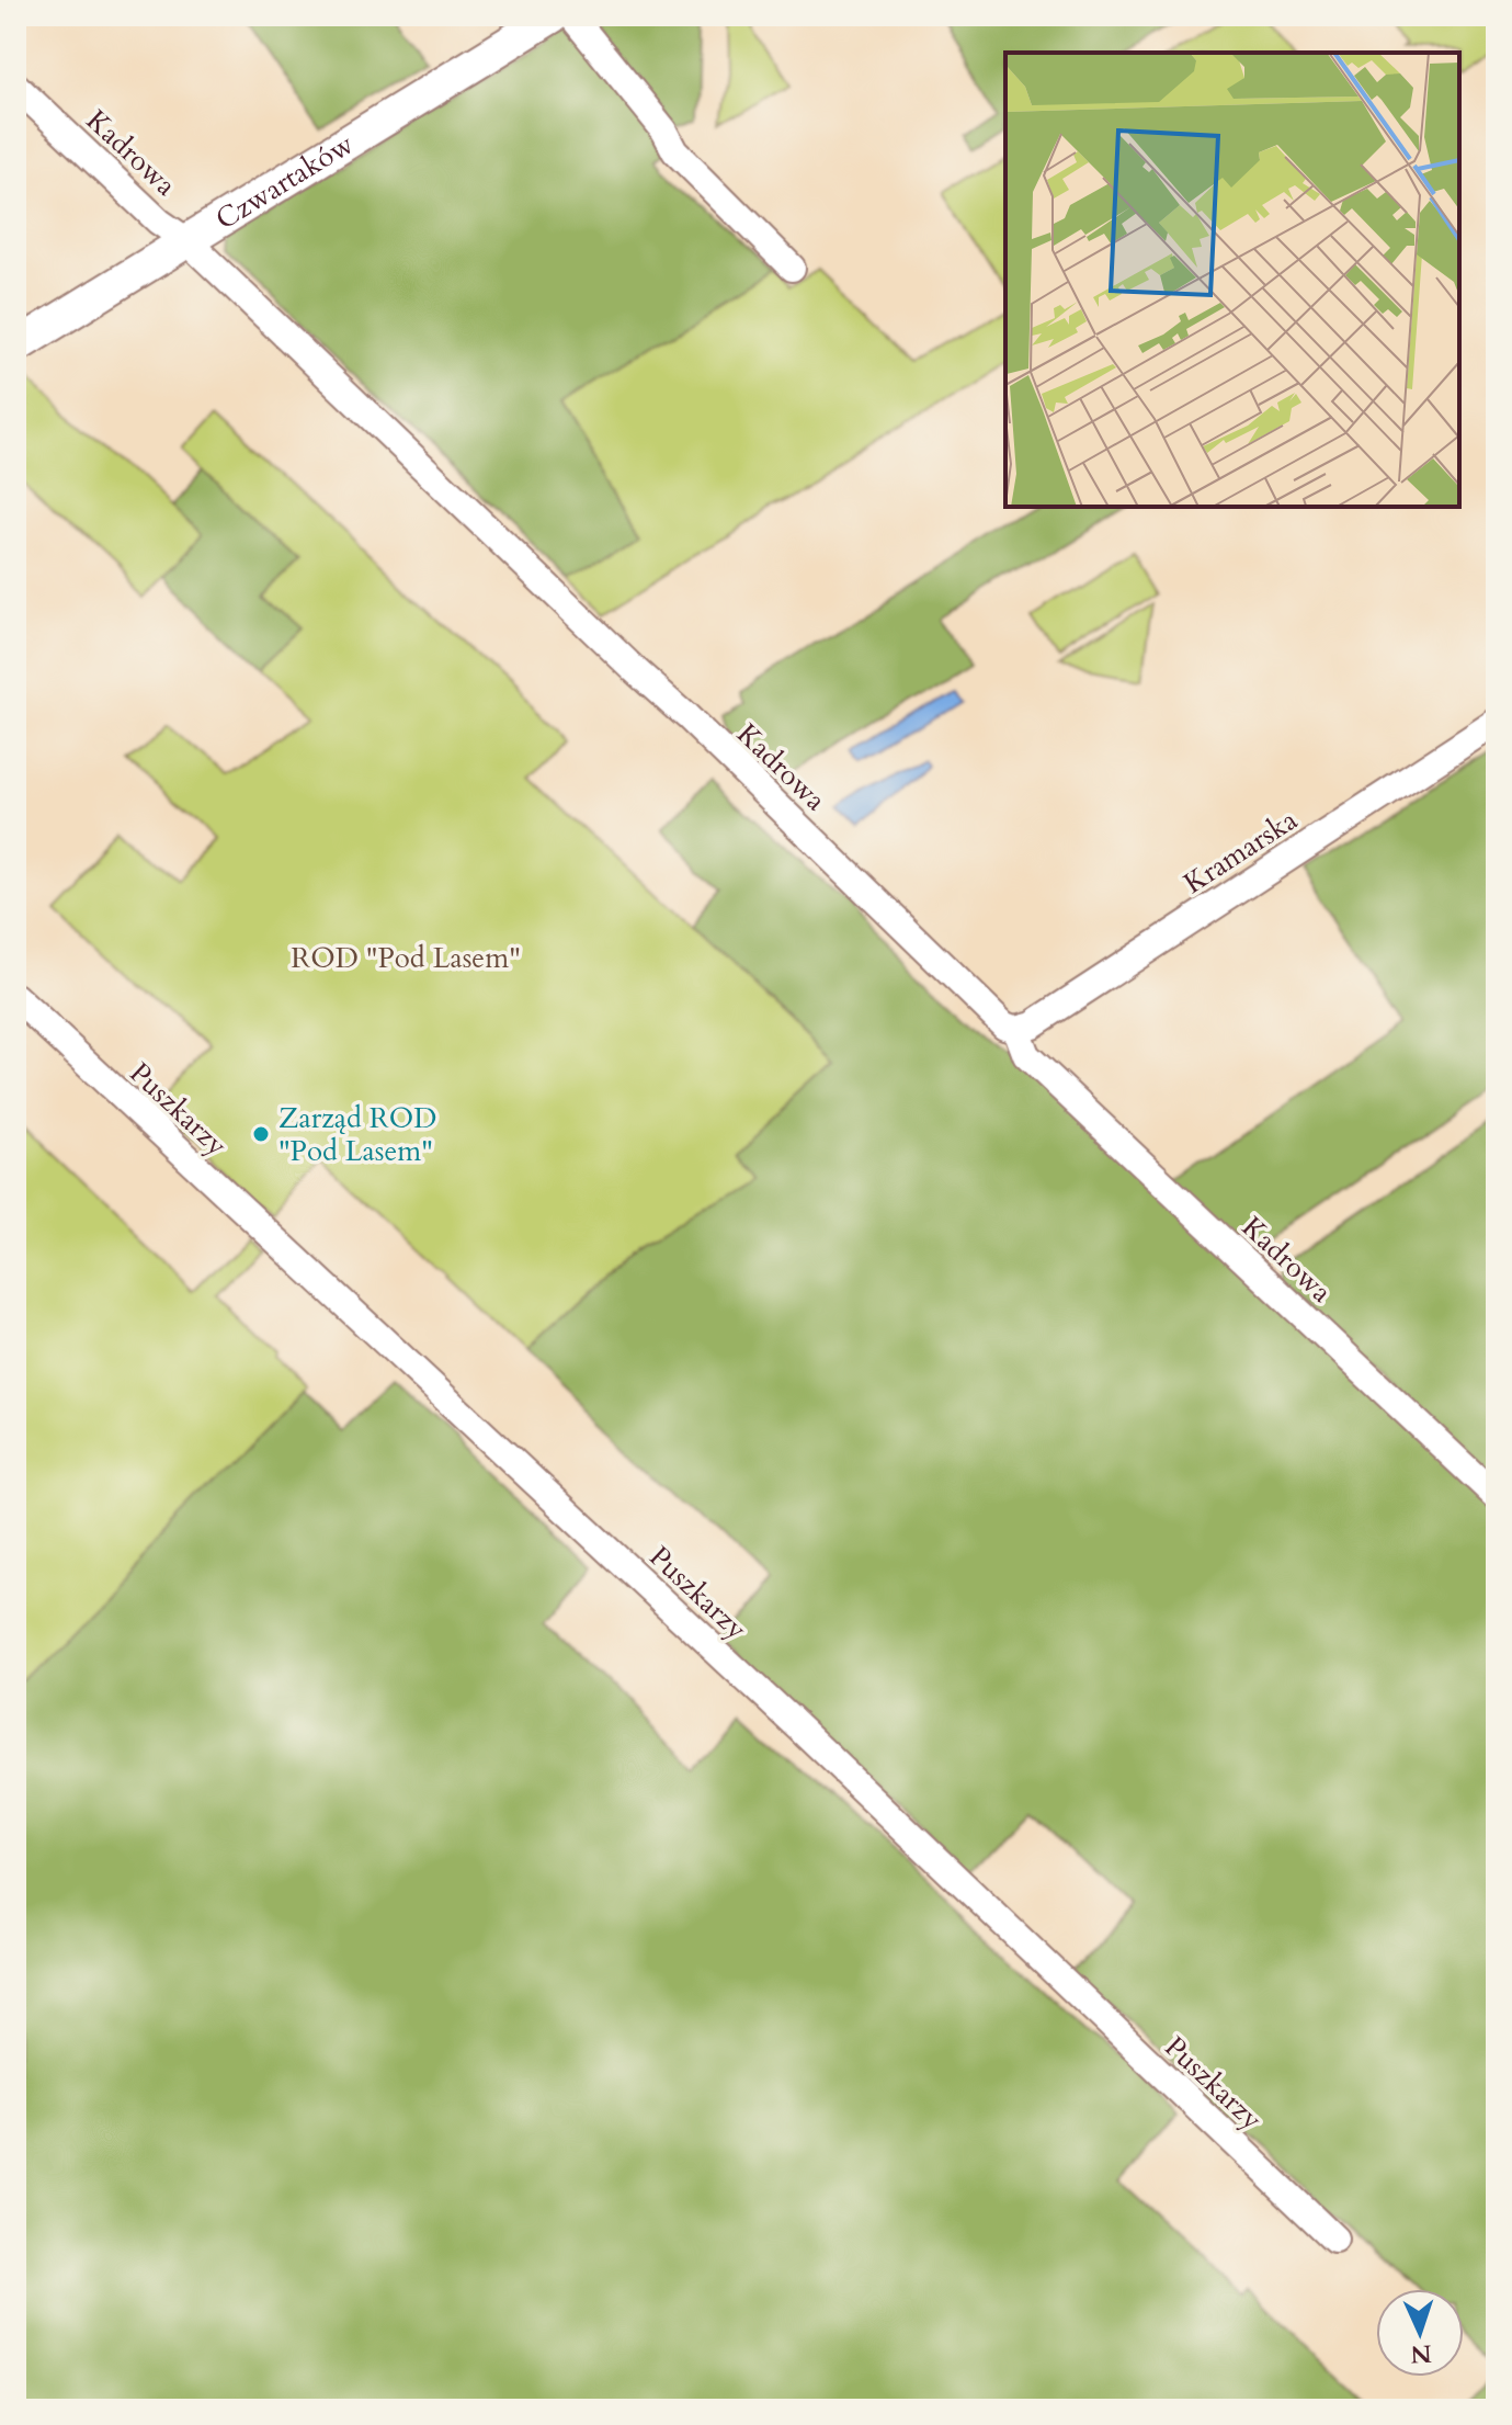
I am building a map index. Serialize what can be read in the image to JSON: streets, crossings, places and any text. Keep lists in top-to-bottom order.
{
  "streets": {
    "street": [
      "Kadrowa",
      "Czwartaków",
      "Kramarska",
      "Puszkarzy"
    ]
  },
  "crossings": [
    ["Kadrowa", "Czwartaków"],
    ["Kadrowa", "Kramarska"]
  ],
  "parks": ["ROD \"Pod Lasem\""],
  "places": ["Zarząd ROD \"Pod Lasem\""],
  "north": "bottom"
}
